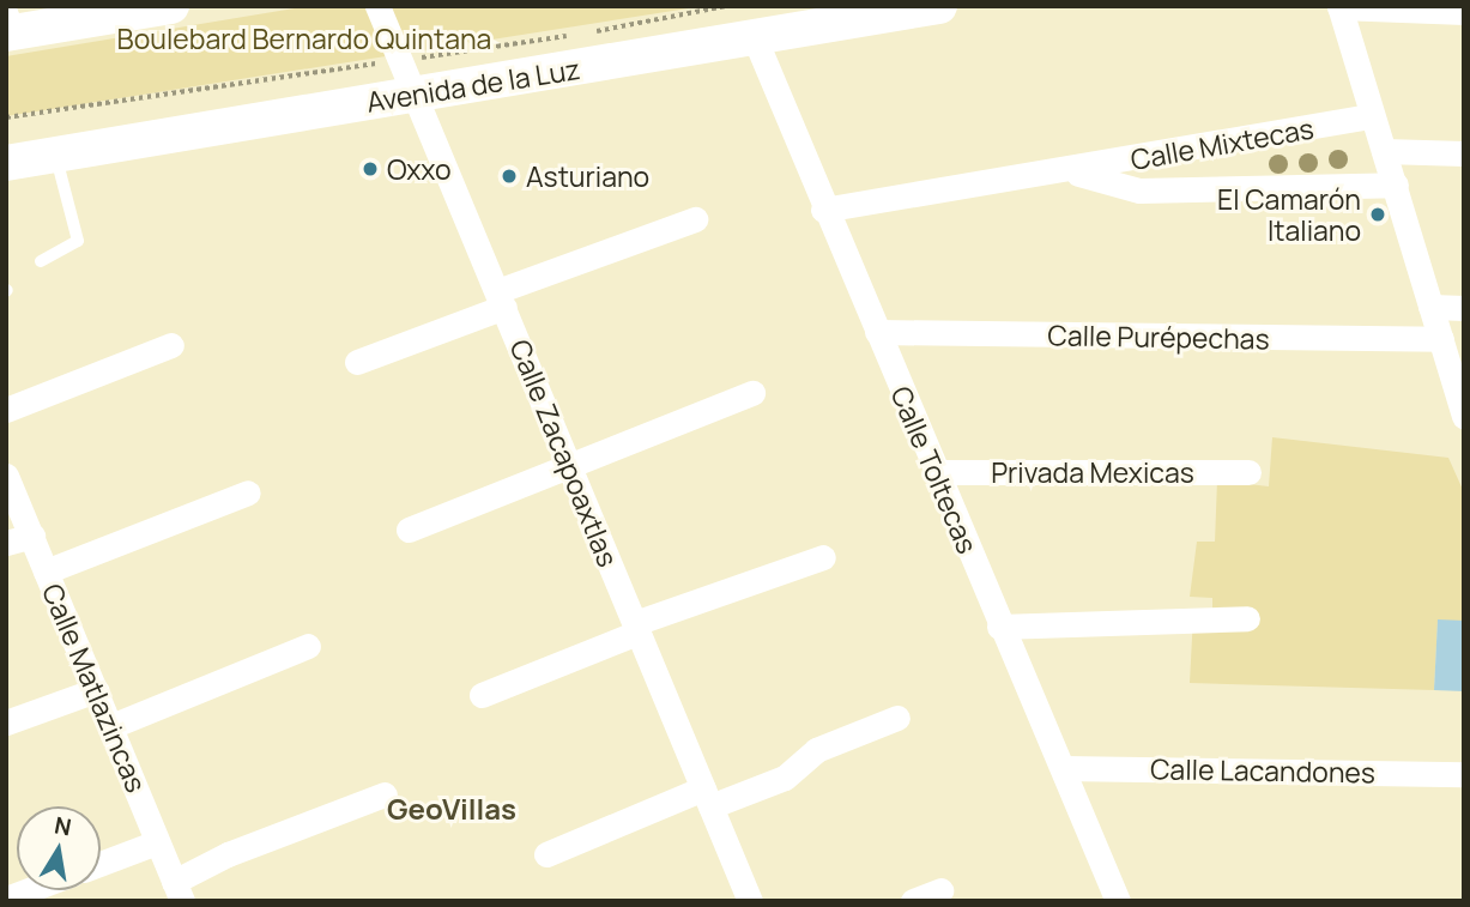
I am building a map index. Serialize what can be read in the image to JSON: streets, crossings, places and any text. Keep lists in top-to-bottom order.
{
  "streets": {
    "main road": ["Avenida de la Luz"],
    "street": [
      "Calle Mixtecas",
      "Calle Purépechas",
      "Calle Zacapoaxtlas",
      "Calle Toltecas",
      "Privada Mexicas",
      "Calle Matlazincas",
      "Calle Lacandones"
    ]
  },
  "crossings": [
    ["Avenida de la Luz", "Calle Zacapoaxtlas"],
    ["Avenida de la Luz", "Calle Toltecas"],
    ["Calle Mixtecas", "Calle Toltecas"],
    ["Calle Purépechas", "Calle Toltecas"],
    ["Calle Toltecas", "Privada Mexicas"],
    ["Calle Toltecas", "Calle Lacandones"]
  ],
  "districts": ["GeoVillas"],
  "parks": ["Boulebard Bernardo Quintana"],
  "places": ["Oxxo", "Asturiano", "El Camarón Italiano"],
  "north": "top"
}
